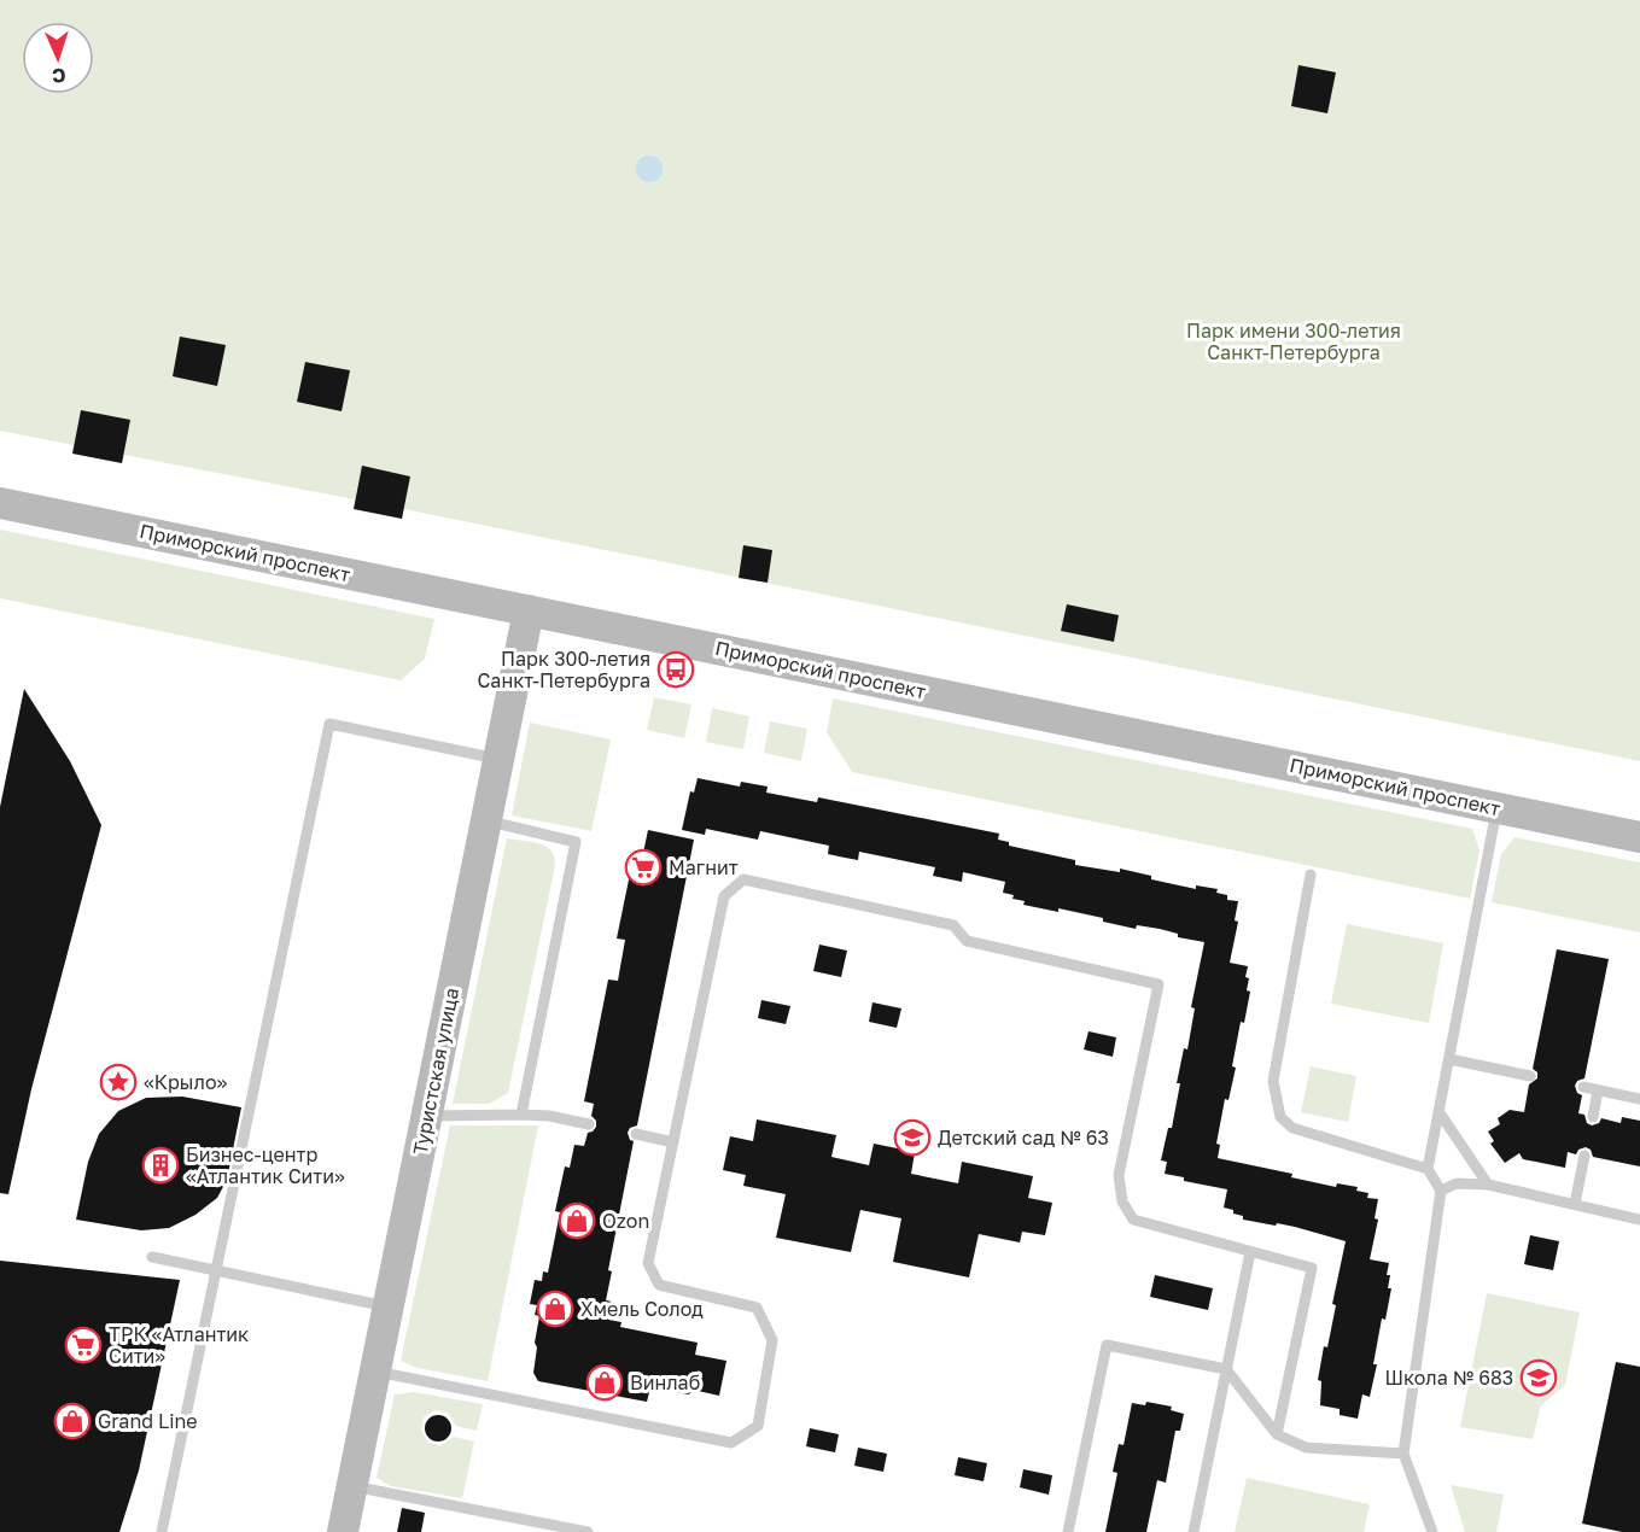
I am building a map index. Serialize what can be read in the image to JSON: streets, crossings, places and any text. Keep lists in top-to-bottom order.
{
  "streets": {
    "street": ["Приморский проспект", "Туристская улица"]
  },
  "crossings": [
    ["Приморский проспект", "Туристская улица"]
  ],
  "parks": ["Парк имени 300-летия Санкт-Петербурга"],
  "places": {
    "bus stop": ["Парк 300-летия Санкт-Петербурга"],
    "supermarket": ["Магнит", "ТРК «Атлантик Сити»"],
    "place": ["«Крыло»"],
    "school or university": ["Детский сад № 63", "Школа № 683"],
    "building": ["Бизнес-центр «Атлантик Сити»"],
    "shop": [
      "Ozon",
      "Хмель Солод",
      "Винлаб",
      "Grand Line"
    ]
  },
  "north": "bottom"
}
